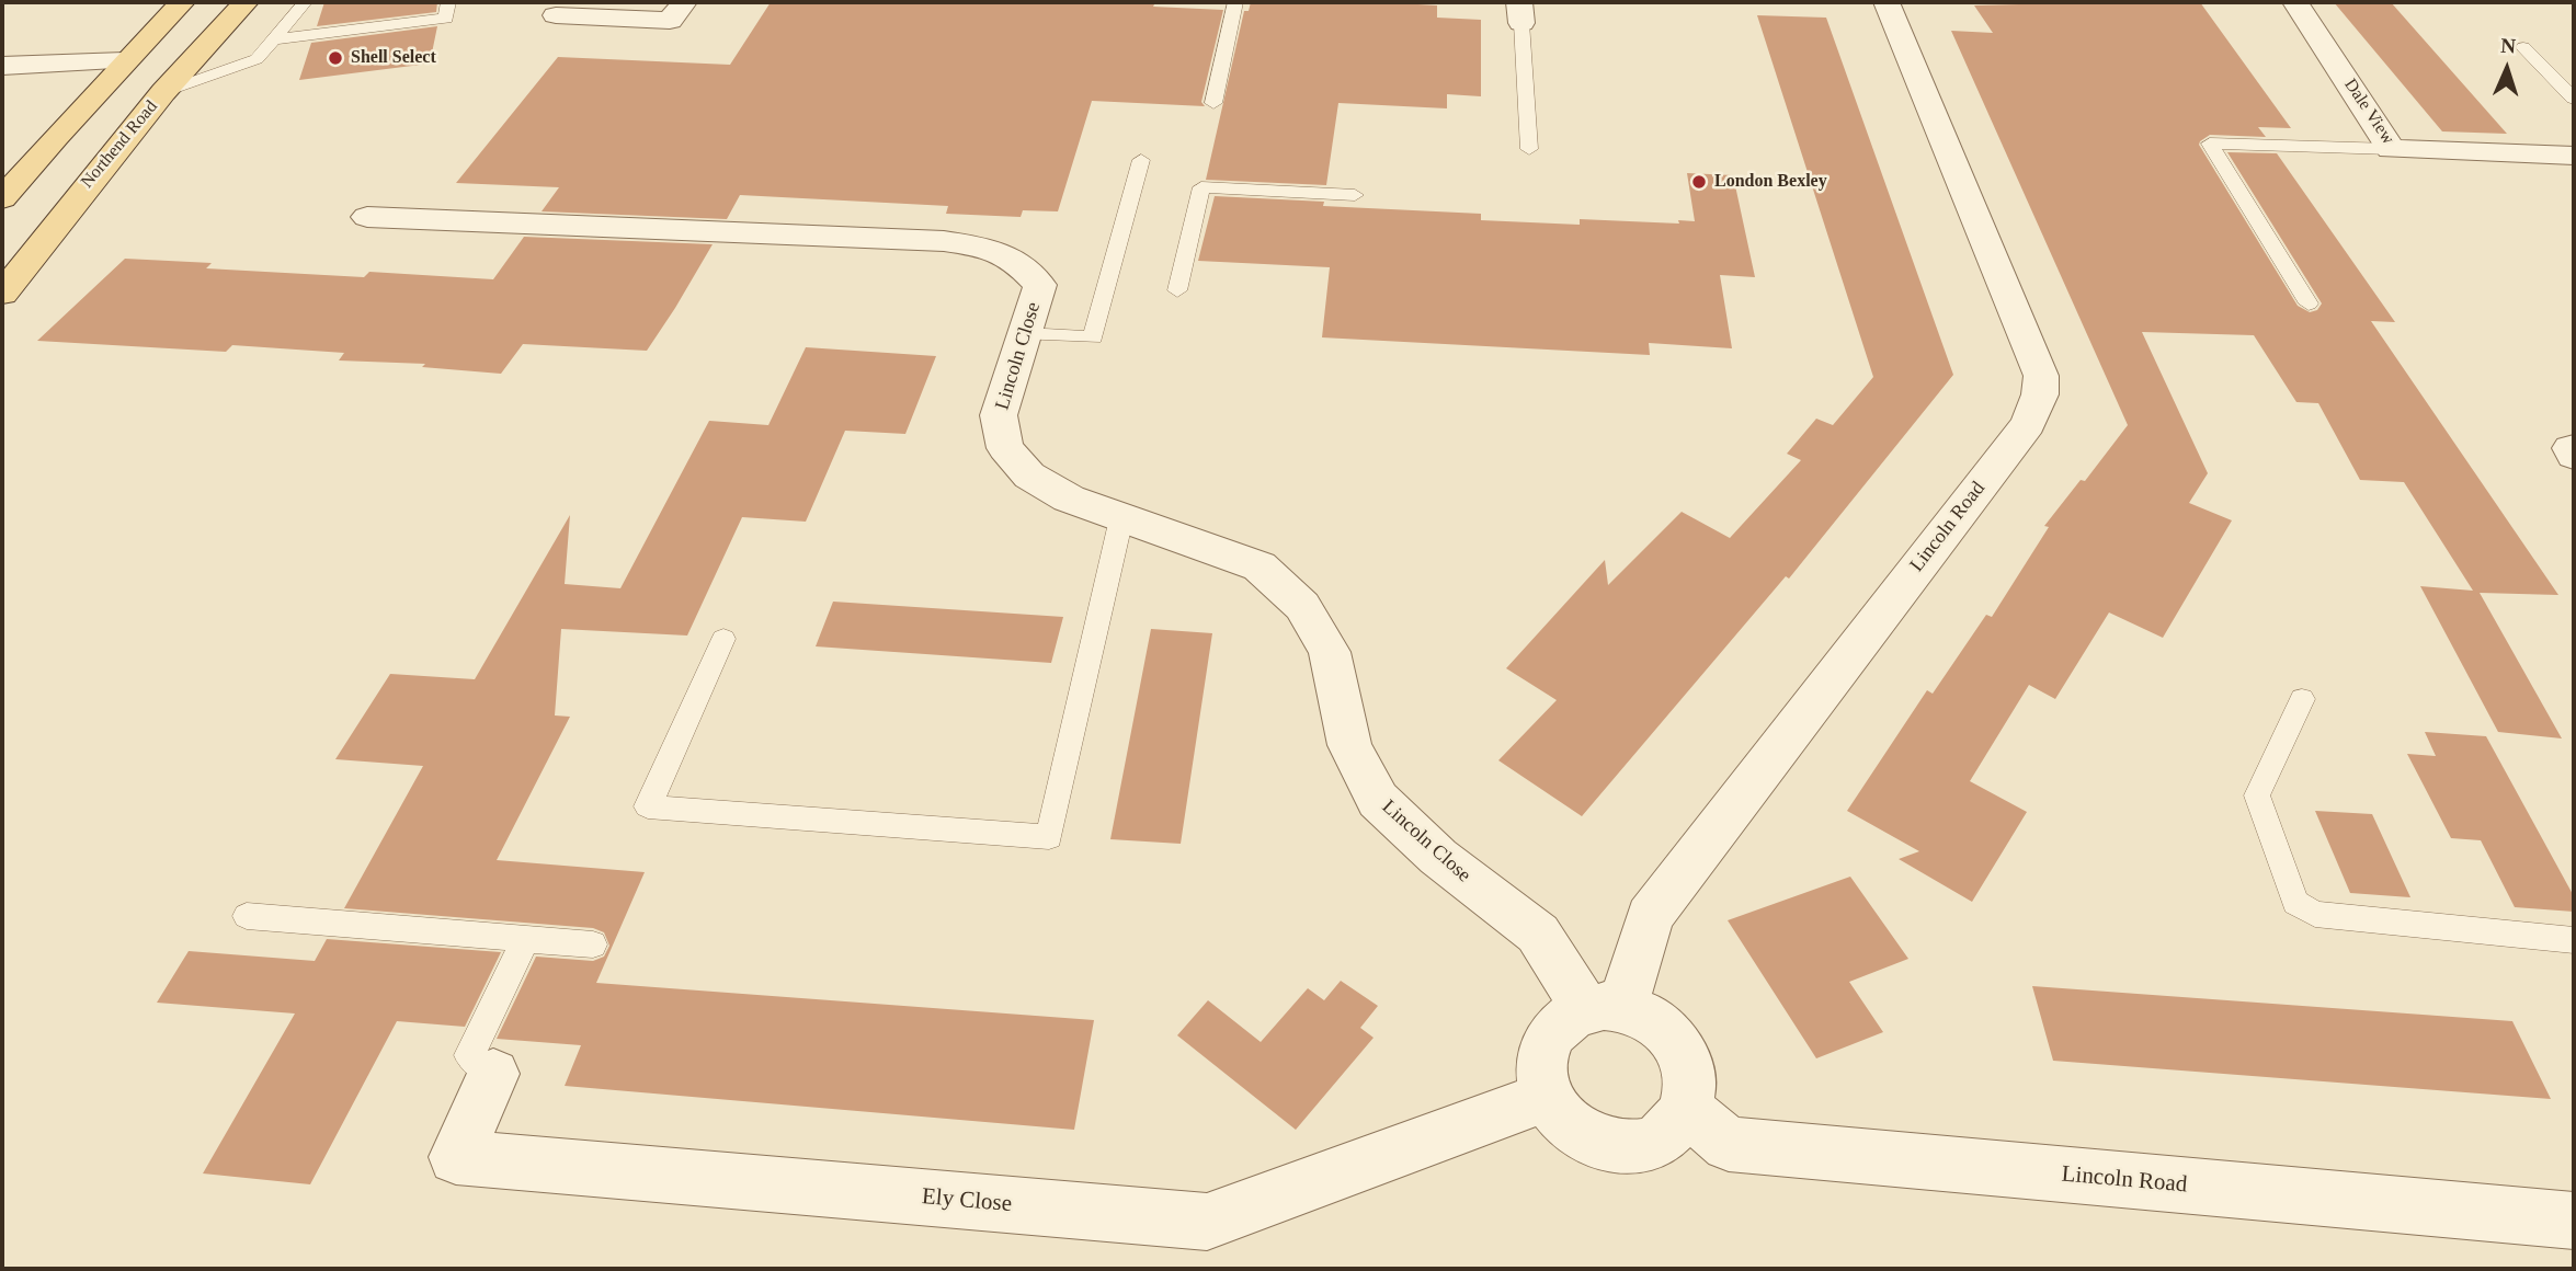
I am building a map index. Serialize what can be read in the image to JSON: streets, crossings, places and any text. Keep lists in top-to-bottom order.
{
  "streets": {
    "main road": ["Northend Road"],
    "street": [
      "Dale View",
      "Lincoln Close",
      "Lincoln Road",
      "Ely Close"
    ]
  },
  "crossings": [
    ["Lincoln Close", "Lincoln Road"],
    ["Lincoln Close", "Ely Close"],
    ["Lincoln Road", "Ely Close"]
  ],
  "places": ["Shell Select", "London Bexley"],
  "north": "top"
}
